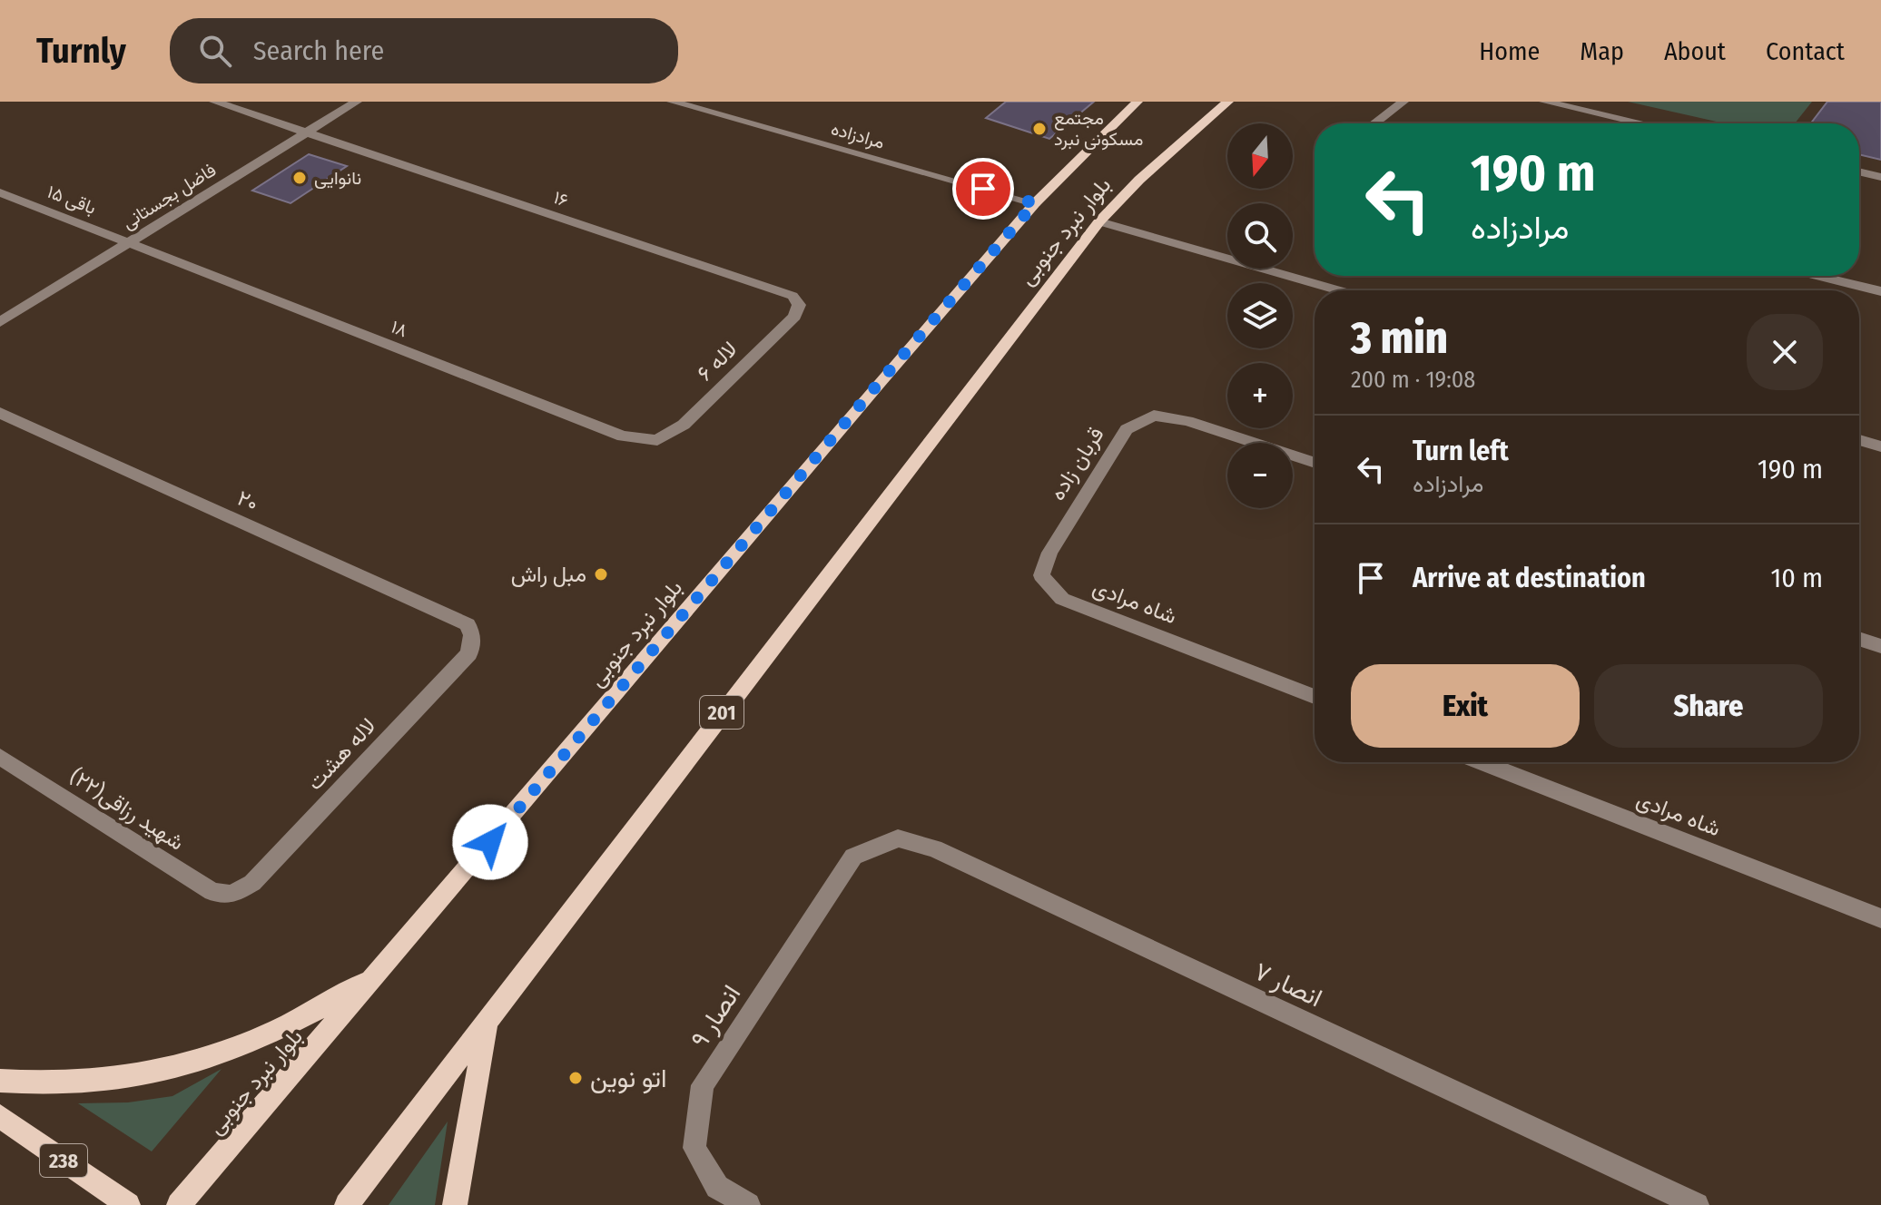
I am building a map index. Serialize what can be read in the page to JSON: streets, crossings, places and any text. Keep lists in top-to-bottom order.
{
  "streets": {
    "main road": ["بلوار نبرد جنوبی", "201", "238"],
    "street": [
      "مرادزاده",
      "فاضل بجستانی",
      "۱۶",
      "باقی ۱۵",
      "۱۸",
      "لاله ۶",
      "قربان زاده",
      "۲۰",
      "شاه مرادی",
      "لاله هشت",
      "شهید رزاقی(۲۲)",
      "انصار ۷",
      "انصار ۹"
    ]
  },
  "crossings": [
    ["مرادزاده", "بلوار نبرد جنوبی"],
    ["فاضل بجستانی", "۱۶"],
    ["فاضل بجستانی", "باقی ۱۵"],
    ["فاضل بجستانی", "۱۸"],
    ["۱۶", "لاله ۶"],
    ["باقی ۱۵", "۱۸"],
    ["۱۸", "لاله ۶"],
    ["قربان زاده", "شاه مرادی"],
    ["۲۰", "لاله هشت"],
    ["لاله هشت", "شهید رزاقی(۲۲)"],
    ["انصار ۷", "انصار ۹"]
  ],
  "places": [
    "مجتمع مسکونی نبرد",
    "نانوایی",
    "مبل راش",
    "اتو نوین"
  ],
  "north": "bottom",
  "page": {
    "header": "Turnly",
    "search": "Search here",
    "nav": [
      "Home",
      "Map",
      "About",
      "Contact"
    ],
    "map_buttons": ["+", "−"],
    "turn": ["190 m", "مرادزاده"],
    "heading": ["3 min", "200 m · 19:08"],
    "list": [
      {
        "name": "Turn left",
        "note": "مرادزاده",
        "value": "190 m"
      },
      {
        "name": "Arrive at destination",
        "value": "10 m"
      }
    ],
    "buttons": ["Exit", "Share"]
  }
}
